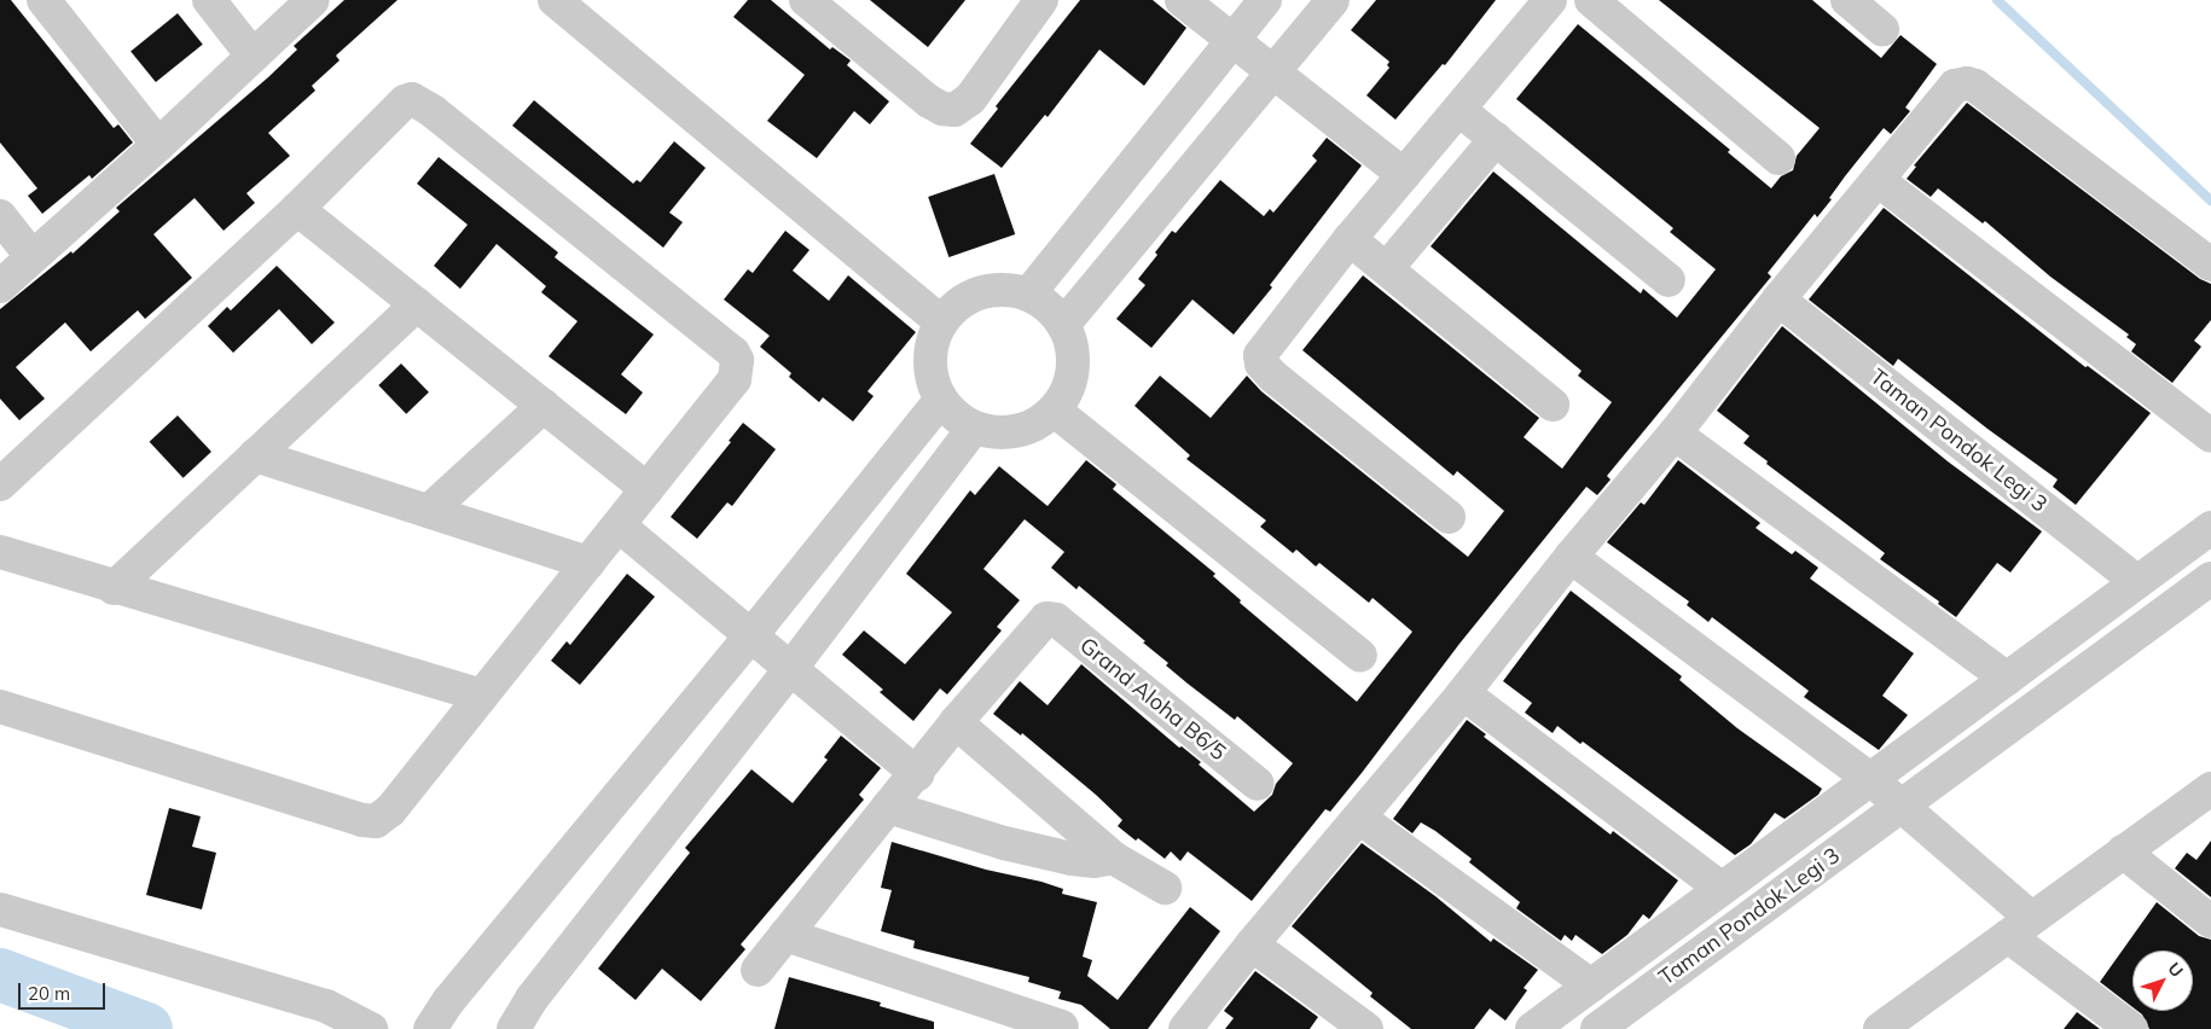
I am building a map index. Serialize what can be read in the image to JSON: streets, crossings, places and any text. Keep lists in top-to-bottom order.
{
  "streets": {
    "street": ["Taman Pondok Legi 3", "Grand Aloha B6/5"]
  },
  "scale_bar": "20 m",
  "north": "top right"
}
